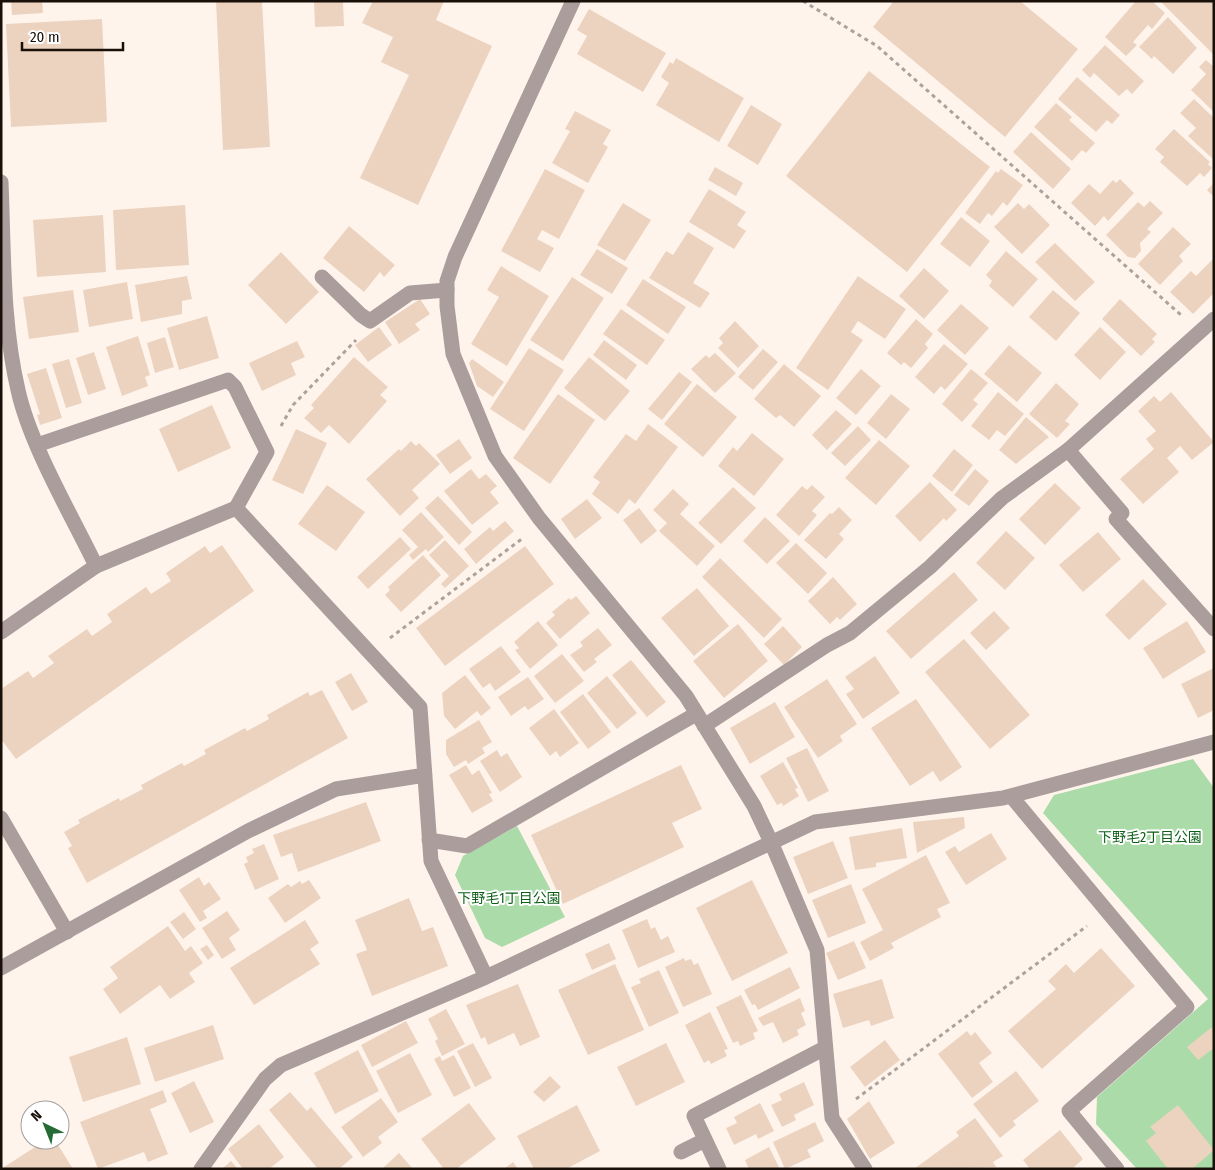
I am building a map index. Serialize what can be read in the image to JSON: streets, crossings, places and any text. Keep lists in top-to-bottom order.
{
  "parks": ["下野毛2丁目公園", "下野毛1丁目公園"],
  "scale_bar": "20 m",
  "north": "top left"
}
